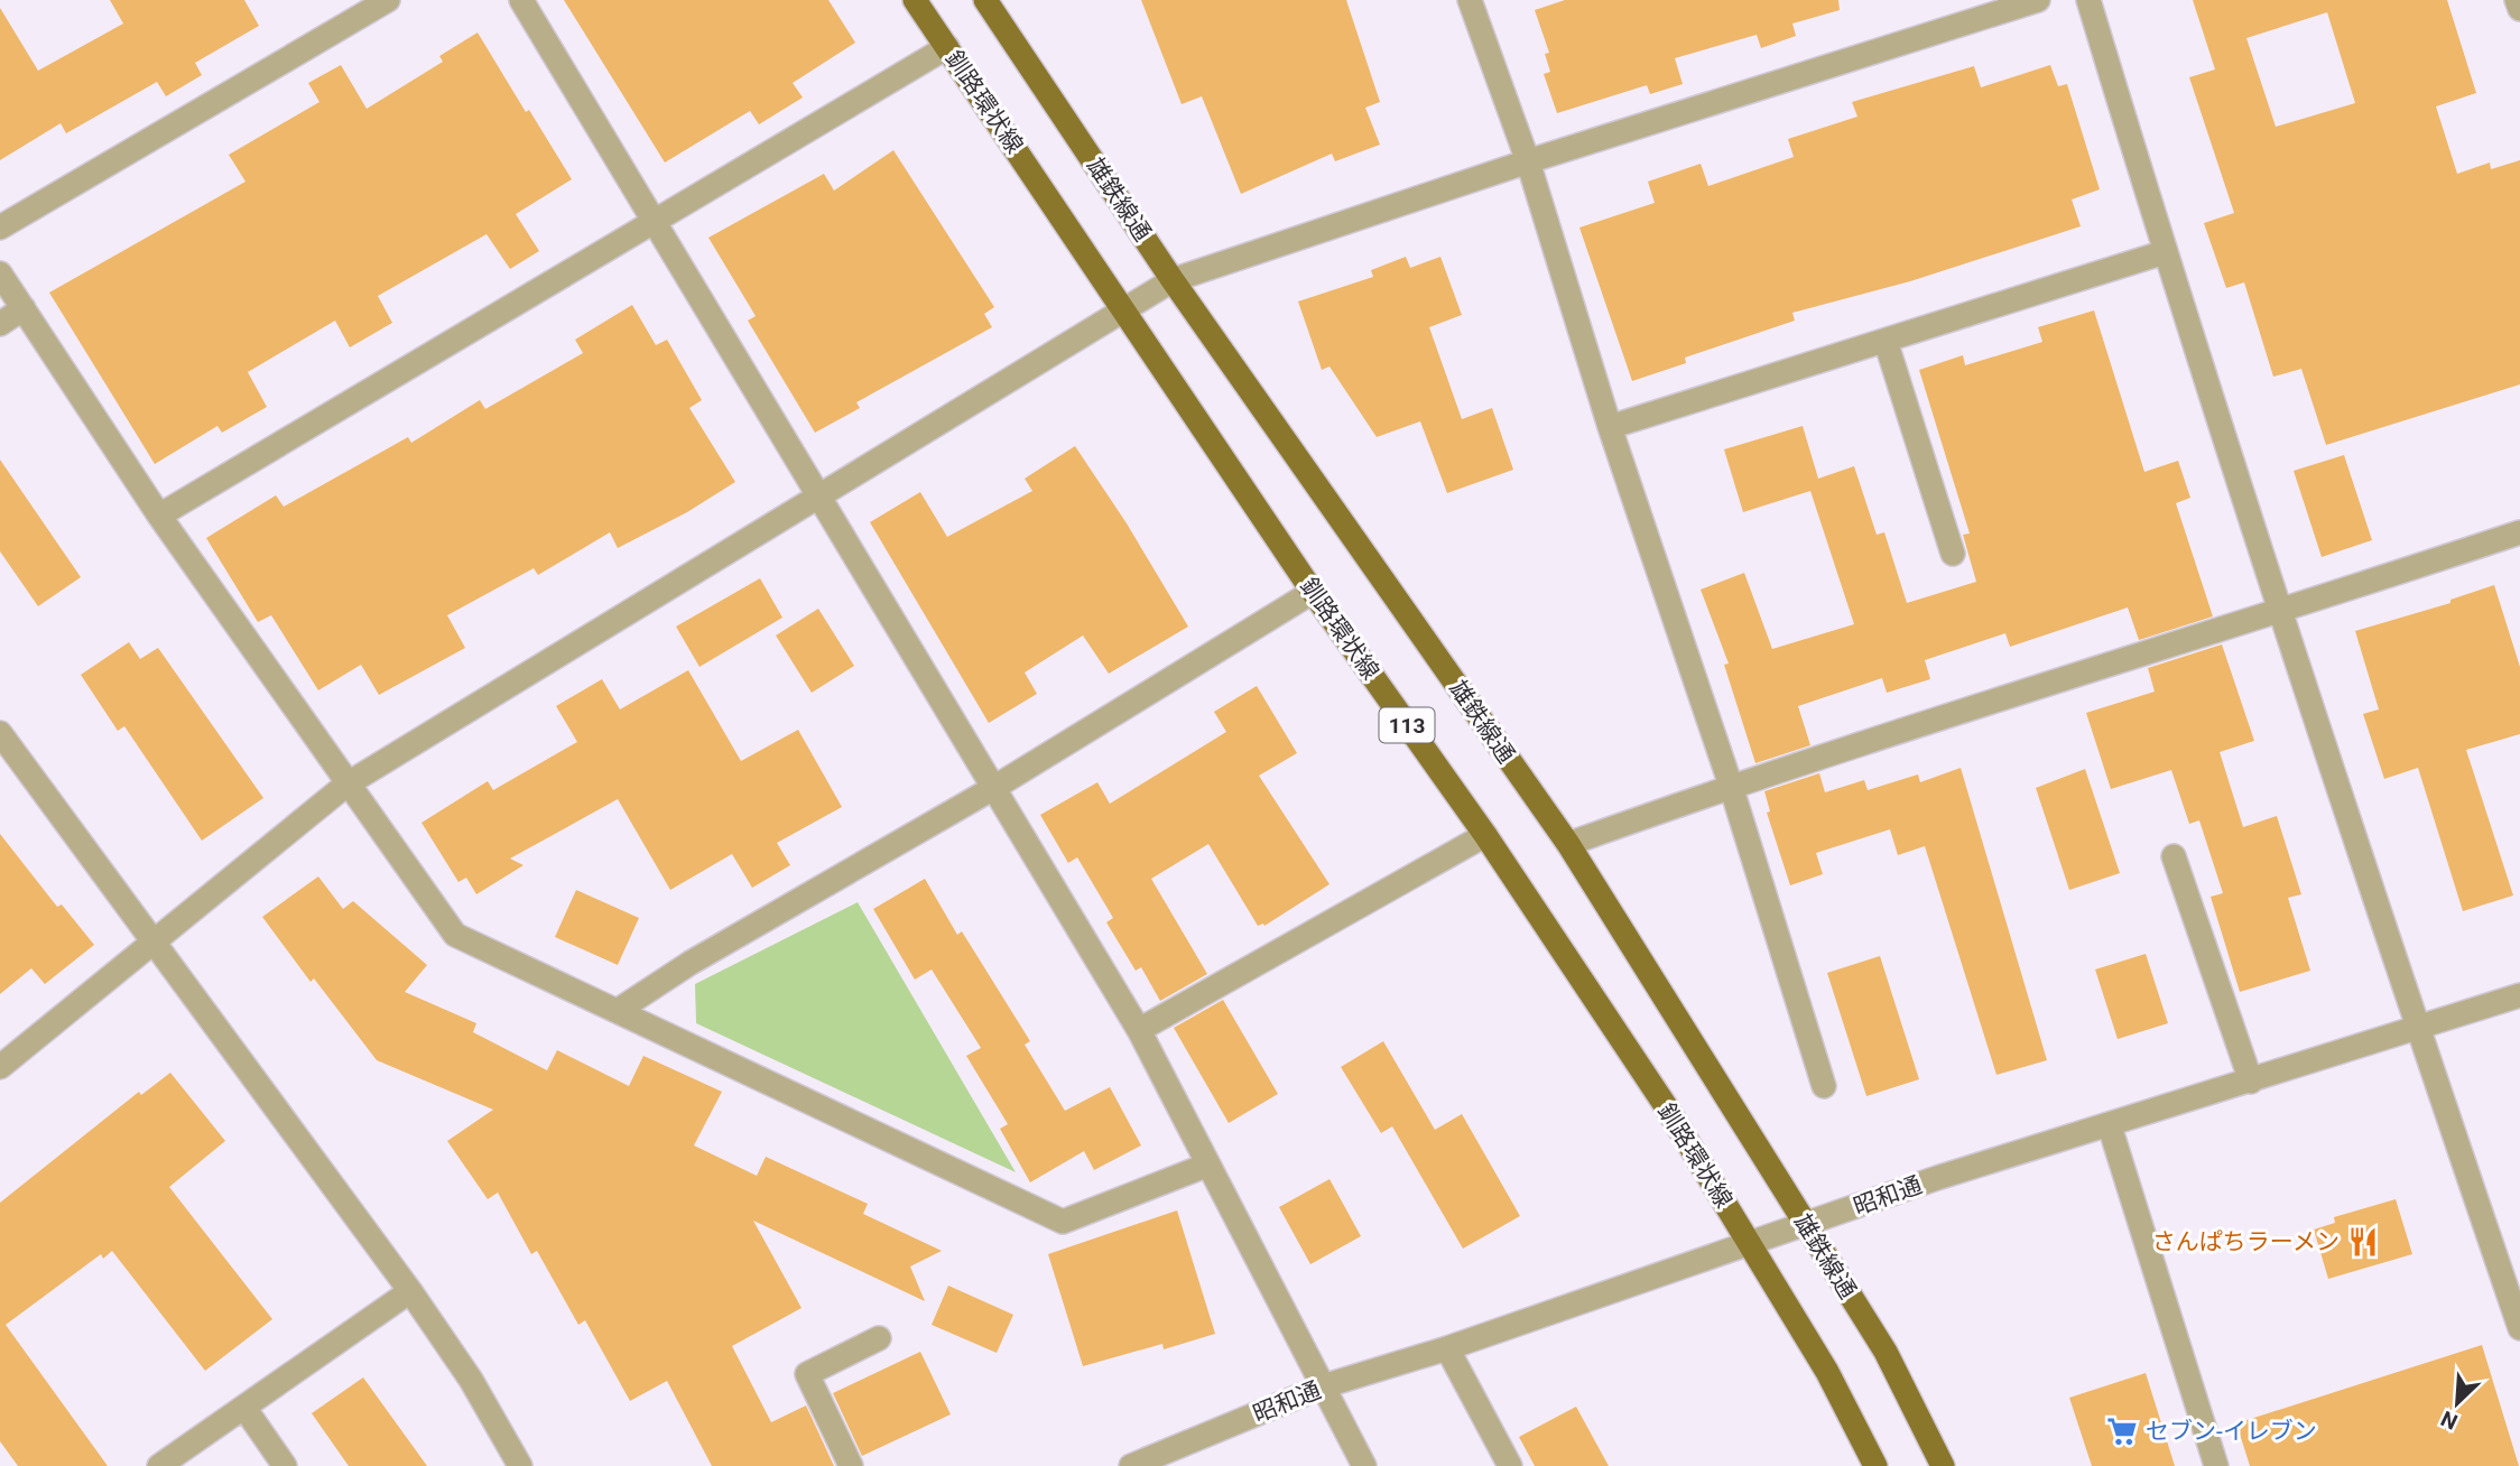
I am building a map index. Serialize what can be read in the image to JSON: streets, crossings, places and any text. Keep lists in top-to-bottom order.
{
  "streets": {
    "main road": ["釧路環状線", "雄鉄線通", "113"],
    "street": ["昭和通"]
  },
  "crossings": [
    ["釧路環状線", "昭和通"],
    ["雄鉄線通", "昭和通"]
  ],
  "places": {
    "restaurant": ["さんぱちラーメン"],
    "supermarket": ["セブン-イレブン"]
  },
  "north": "bottom left"
}
